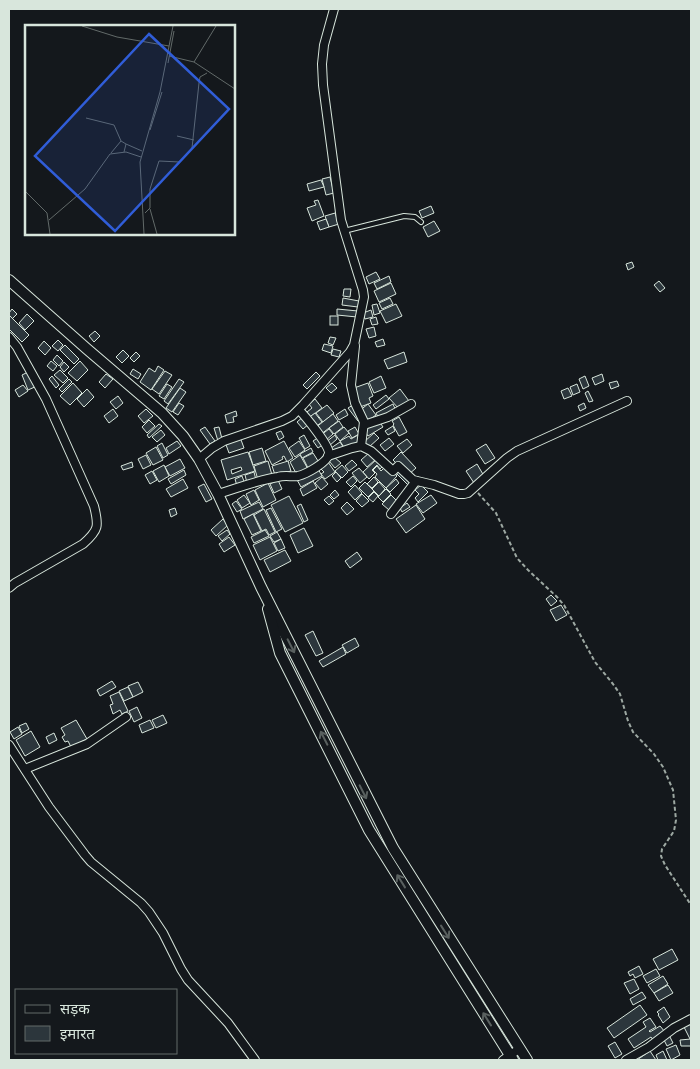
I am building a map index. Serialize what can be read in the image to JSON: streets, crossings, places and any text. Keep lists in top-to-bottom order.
{
  "legend": ["सड़क", "इमारत"]
}
